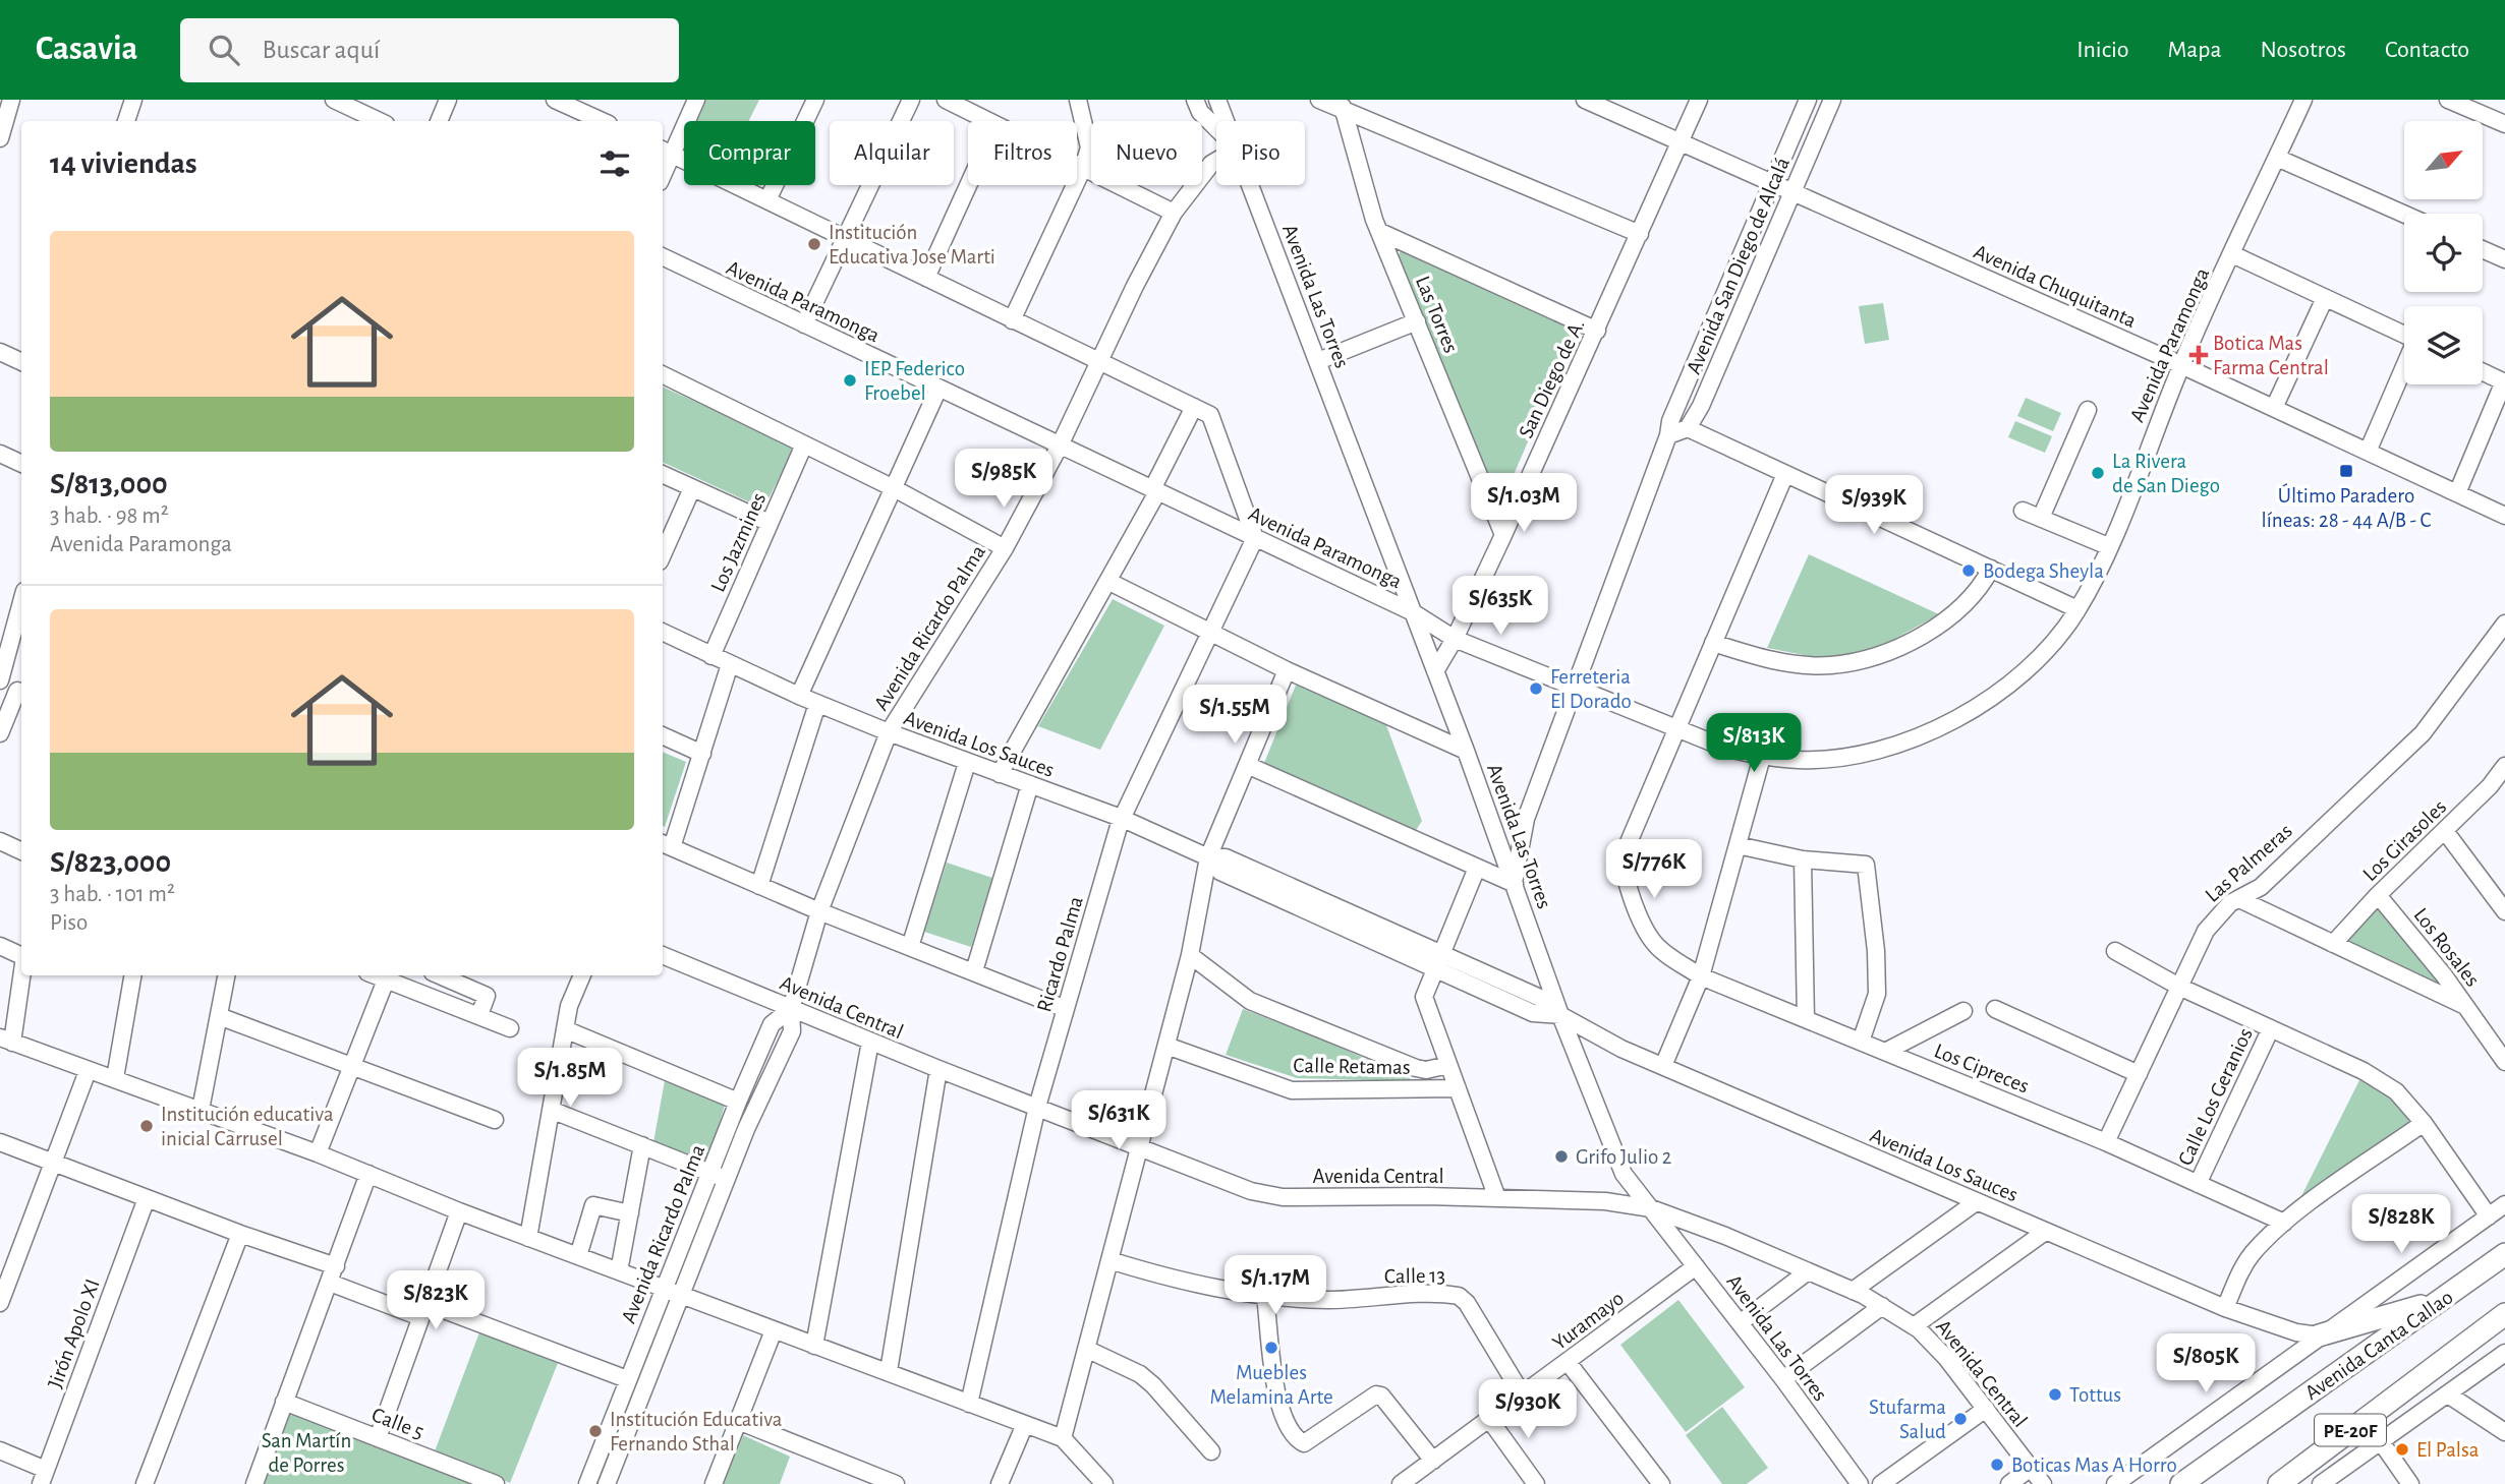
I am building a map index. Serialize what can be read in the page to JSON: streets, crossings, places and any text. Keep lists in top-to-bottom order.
{
  "streets": {
    "main road": ["Avenida Canta Callao", "PE-20F"],
    "street": [
      "Avenida San Diego de Alcalá",
      "Avenida Chuquitanta",
      "Avenida Las Torres",
      "Avenida Paramonga",
      "Las Torres",
      "San Diego de A.",
      "Los Jazmines",
      "Avenida Ricardo Palma",
      "Avenida Los Sauces",
      "Los Girasoles",
      "Las Palmeras",
      "Los Rosales",
      "Ricardo Palma",
      "Avenida Central",
      "Calle Retamas",
      "Los Cipreces",
      "Calle Los Geranios",
      "Calle 13",
      "Yuramayo",
      "Jirón Apolo XI",
      "Calle 5"
    ]
  },
  "crossings": [
    ["Avenida San Diego de Alcalá", "Avenida Chuquitanta"],
    ["Avenida San Diego de Alcalá", "Avenida Las Torres"],
    ["Avenida San Diego de Alcalá", "Avenida Paramonga"],
    ["Avenida Chuquitanta", "Avenida Paramonga"],
    ["Avenida Chuquitanta", "San Diego de A."],
    ["Avenida Las Torres", "Avenida Paramonga"],
    ["Avenida Las Torres", "San Diego de A."],
    ["Avenida Las Torres", "Avenida Los Sauces"],
    ["Avenida Las Torres", "Avenida Central"],
    ["Avenida Las Torres", "Yuramayo"],
    ["Avenida Paramonga", "San Diego de A."],
    ["Avenida Paramonga", "Avenida Ricardo Palma"],
    ["Avenida Paramonga", "Ricardo Palma"],
    ["Avenida Paramonga", "Los Cipreces"],
    ["Las Torres", "San Diego de A."],
    ["Los Jazmines", "Avenida Los Sauces"],
    ["Avenida Ricardo Palma", "Avenida Los Sauces"],
    ["Avenida Ricardo Palma", "Avenida Central"],
    ["Avenida Los Sauces", "Ricardo Palma"],
    ["Avenida Los Sauces", "Avenida Canta Callao"],
    ["Los Girasoles", "Los Rosales"],
    ["Las Palmeras", "Los Cipreces"],
    ["Ricardo Palma", "Avenida Central"],
    ["Los Cipreces", "Calle Los Geranios"],
    ["Calle 13", "Yuramayo"]
  ],
  "parks": ["San Martín de Porres"],
  "places": {
    "other": [
      "Institución Educativa Jose Marti",
      "IEP Federico Froebel",
      "La Rivera de San Diego",
      "Bodega Sheyla",
      "Ferreteria El Dorado",
      "Institución educativa inicial Carrusel",
      "Grifo Julio 2",
      "Muebles Melamina Arte",
      "Tottus",
      "Stufarma Salud",
      "Institución Educativa Fernando Sthal",
      "El Palsa",
      "Boticas Mas A Horro"
    ],
    "health": ["Botica Mas Farma Central"],
    "transit": ["Último Paradero líneas: 28 - 44 A/B - C"]
  },
  "north": "top right",
  "page": {
    "header": "Casavia",
    "search": "Buscar aquí",
    "nav": [
      "Inicio",
      "Mapa",
      "Nosotros",
      "Contacto"
    ],
    "chip": [
      "Comprar",
      "Alquilar",
      "Filtros",
      "Nuevo",
      "Piso"
    ],
    "heading": "14 viviendas",
    "list": [
      {
        "name": "S/813,000",
        "note": "3 hab. · 98 m² · Avenida Paramonga"
      },
      {
        "name": "S/823,000",
        "note": "3 hab. · 101 m² · Piso"
      }
    ],
    "price": [
      "S/985K",
      "S/1.03M",
      "S/939K",
      "S/635K",
      "S/1.55M",
      "S/813K",
      "S/776K",
      "S/1.85M",
      "S/631K",
      "S/828K",
      "S/1.17M",
      "S/823K",
      "S/805K",
      "S/930K"
    ]
  }
}
